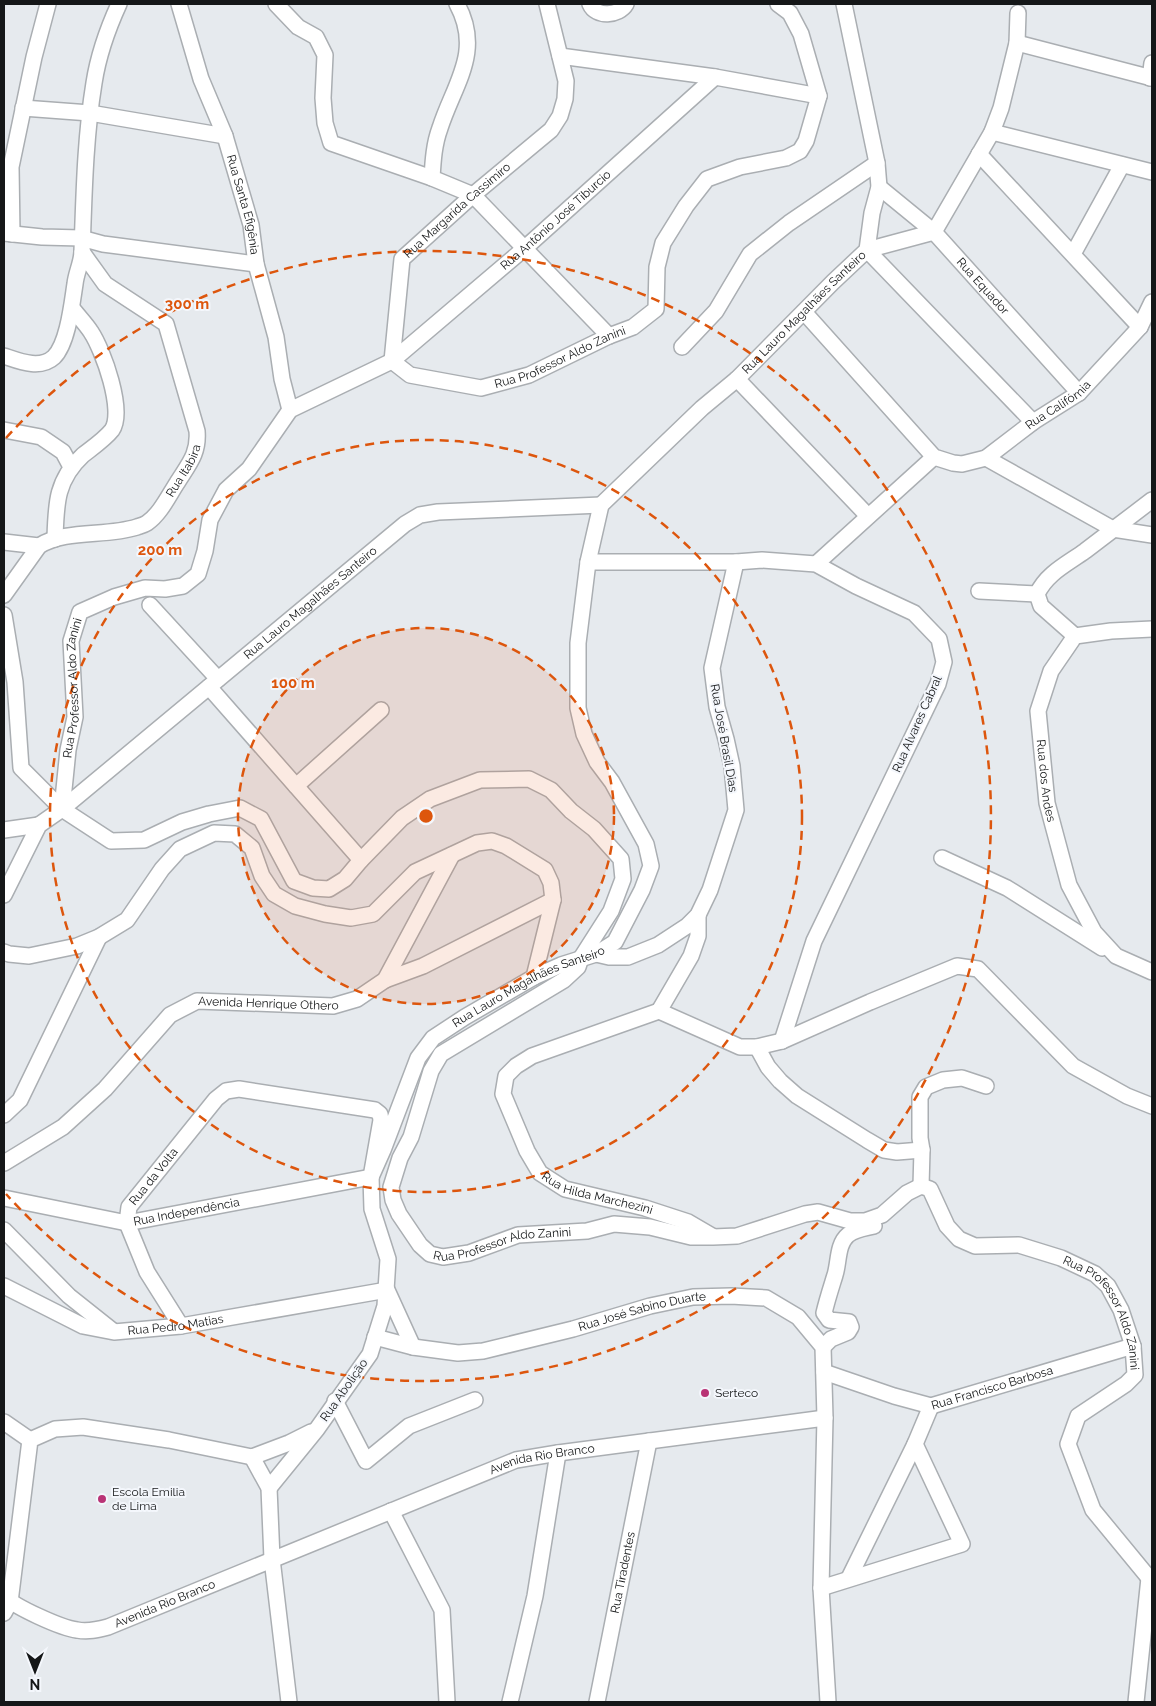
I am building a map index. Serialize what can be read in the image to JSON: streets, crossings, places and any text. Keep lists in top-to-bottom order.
{
  "streets": {
    "street": [
      "Rua Santa Efigênia",
      "Rua Margarida Cassimiro",
      "Rua Antônio José Tiburcio",
      "Rua Equador",
      "Rua Lauro Magalhães Santeiro",
      "Rua Professor Aldo Zanini",
      "Rua Califórnia",
      "Rua Itabira",
      "Rua Alvares Cabral",
      "Rua José Brasil Dias",
      "Rua dos Andes",
      "Avenida Henrique Othero",
      "Rua da Volta",
      "Rua Hilda Marchezini",
      "Rua Independência",
      "Rua José Sabino Duarte",
      "Rua Pedro Matias",
      "Rua Francisco Barbosa",
      "Rua Abolição",
      "Avenida Rio Branco",
      "Rua Tiradentes"
    ]
  },
  "crossings": [
    ["Rua Santa Efigênia", "Rua Professor Aldo Zanini"],
    ["Rua Margarida Cassimiro", "Rua Antônio José Tiburcio"],
    ["Rua Margarida Cassimiro", "Rua Professor Aldo Zanini"],
    ["Rua Antônio José Tiburcio", "Rua Professor Aldo Zanini"],
    ["Rua Equador", "Rua Lauro Magalhães Santeiro"],
    ["Rua Equador", "Rua Califórnia"],
    ["Rua Lauro Magalhães Santeiro", "Rua Professor Aldo Zanini"],
    ["Rua Lauro Magalhães Santeiro", "Rua Alvares Cabral"],
    ["Rua Lauro Magalhães Santeiro", "Rua José Brasil Dias"],
    ["Rua Lauro Magalhães Santeiro", "Rua da Volta"],
    ["Rua Lauro Magalhães Santeiro", "Rua Independência"],
    ["Rua Lauro Magalhães Santeiro", "Rua Abolição"],
    ["Rua Professor Aldo Zanini", "Rua Hilda Marchezini"],
    ["Rua Professor Aldo Zanini", "Rua Francisco Barbosa"],
    ["Rua Alvares Cabral", "Rua José Brasil Dias"],
    ["Rua da Volta", "Rua Independência"],
    ["Rua da Volta", "Rua Pedro Matias"],
    ["Rua da Volta", "Rua Abolição"],
    ["Rua Independência", "Rua Abolição"],
    ["Rua José Sabino Duarte", "Rua Abolição"],
    ["Rua Pedro Matias", "Rua Abolição"],
    ["Avenida Rio Branco", "Rua Tiradentes"]
  ],
  "places": ["Serteco", "Escola Emilia de Lima"],
  "north": "bottom",
  "rings": ["300 m", "200 m", "100 m"]
}
